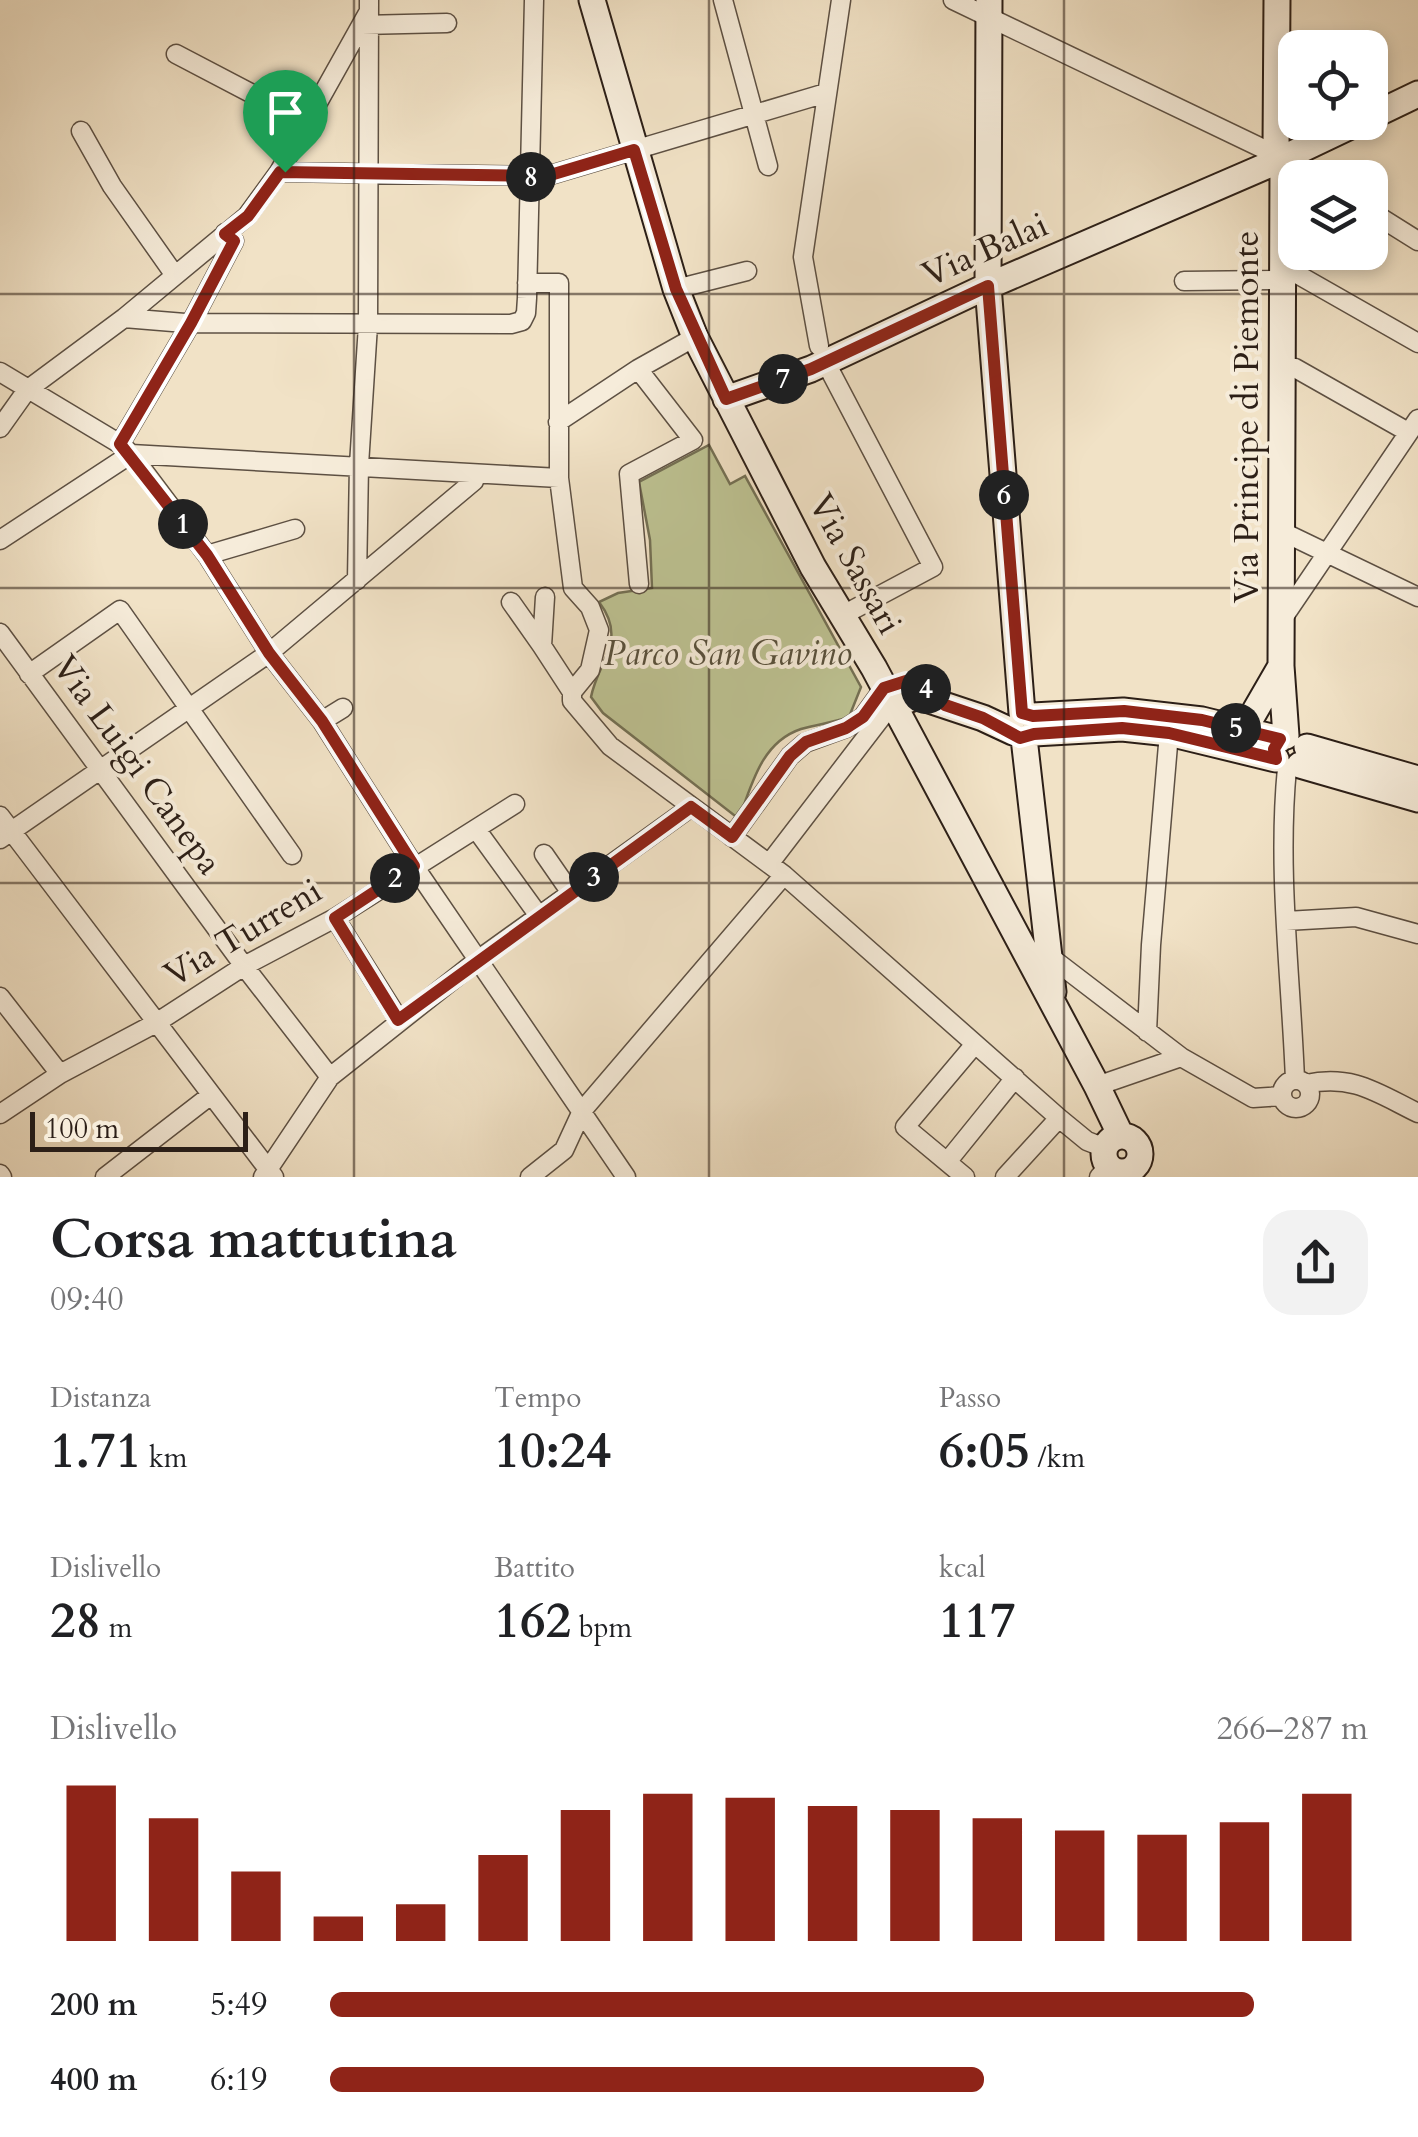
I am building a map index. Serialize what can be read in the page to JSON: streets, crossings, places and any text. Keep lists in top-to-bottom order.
{
  "streets": {
    "street": [
      "Via Balai",
      "Via Principe di Piemonte",
      "Via Sassari",
      "Via Luigi Canepa",
      "Via Turreni"
    ]
  },
  "crossings": [
    ["Via Balai", "Via Sassari"],
    ["Via Luigi Canepa", "Via Turreni"]
  ],
  "parks": ["Parco San Gavino"],
  "scale_bar": "100 m",
  "page": {
    "pins": [
      "8",
      "7",
      "6",
      "1",
      "4",
      "5",
      "3",
      "2"
    ],
    "scale": "100 m",
    "heading": ["Corsa mattutina", "09:40"],
    "stats": [
      ["Distanza", "1.71 km"],
      ["Tempo", "10:24"],
      ["Passo", "6:05 /km"],
      ["Dislivello", "28 m"],
      ["Battito", "162 bpm"],
      ["kcal", "117"]
    ],
    "chart": ["Dislivello", "266–287 m"],
    "list": [
      {
        "name": "200 m",
        "note": "5:49"
      },
      {
        "name": "400 m",
        "note": "6:19"
      }
    ]
  }
}
